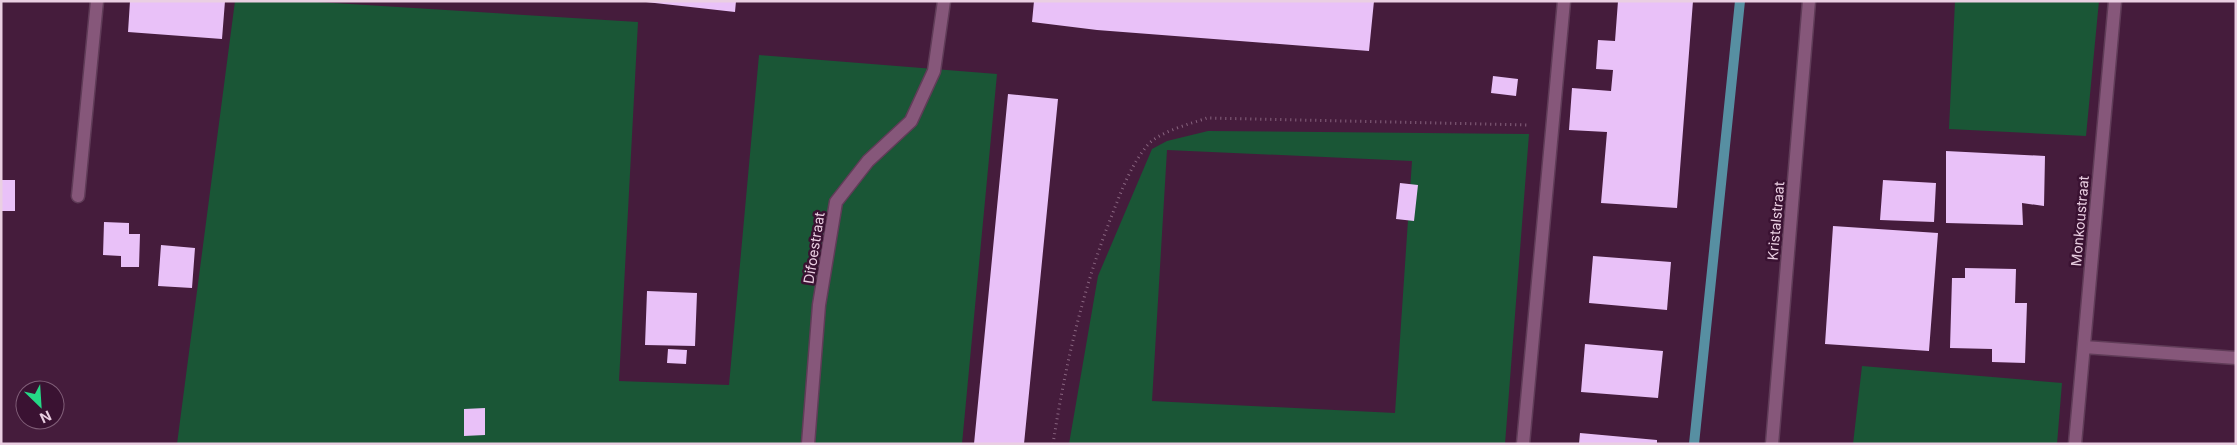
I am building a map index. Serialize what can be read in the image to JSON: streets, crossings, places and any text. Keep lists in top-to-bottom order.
{
  "streets": {
    "street": ["Kristalstraat", "Monkoustraat", "Difoestraat"]
  },
  "north": "bottom right"
}
